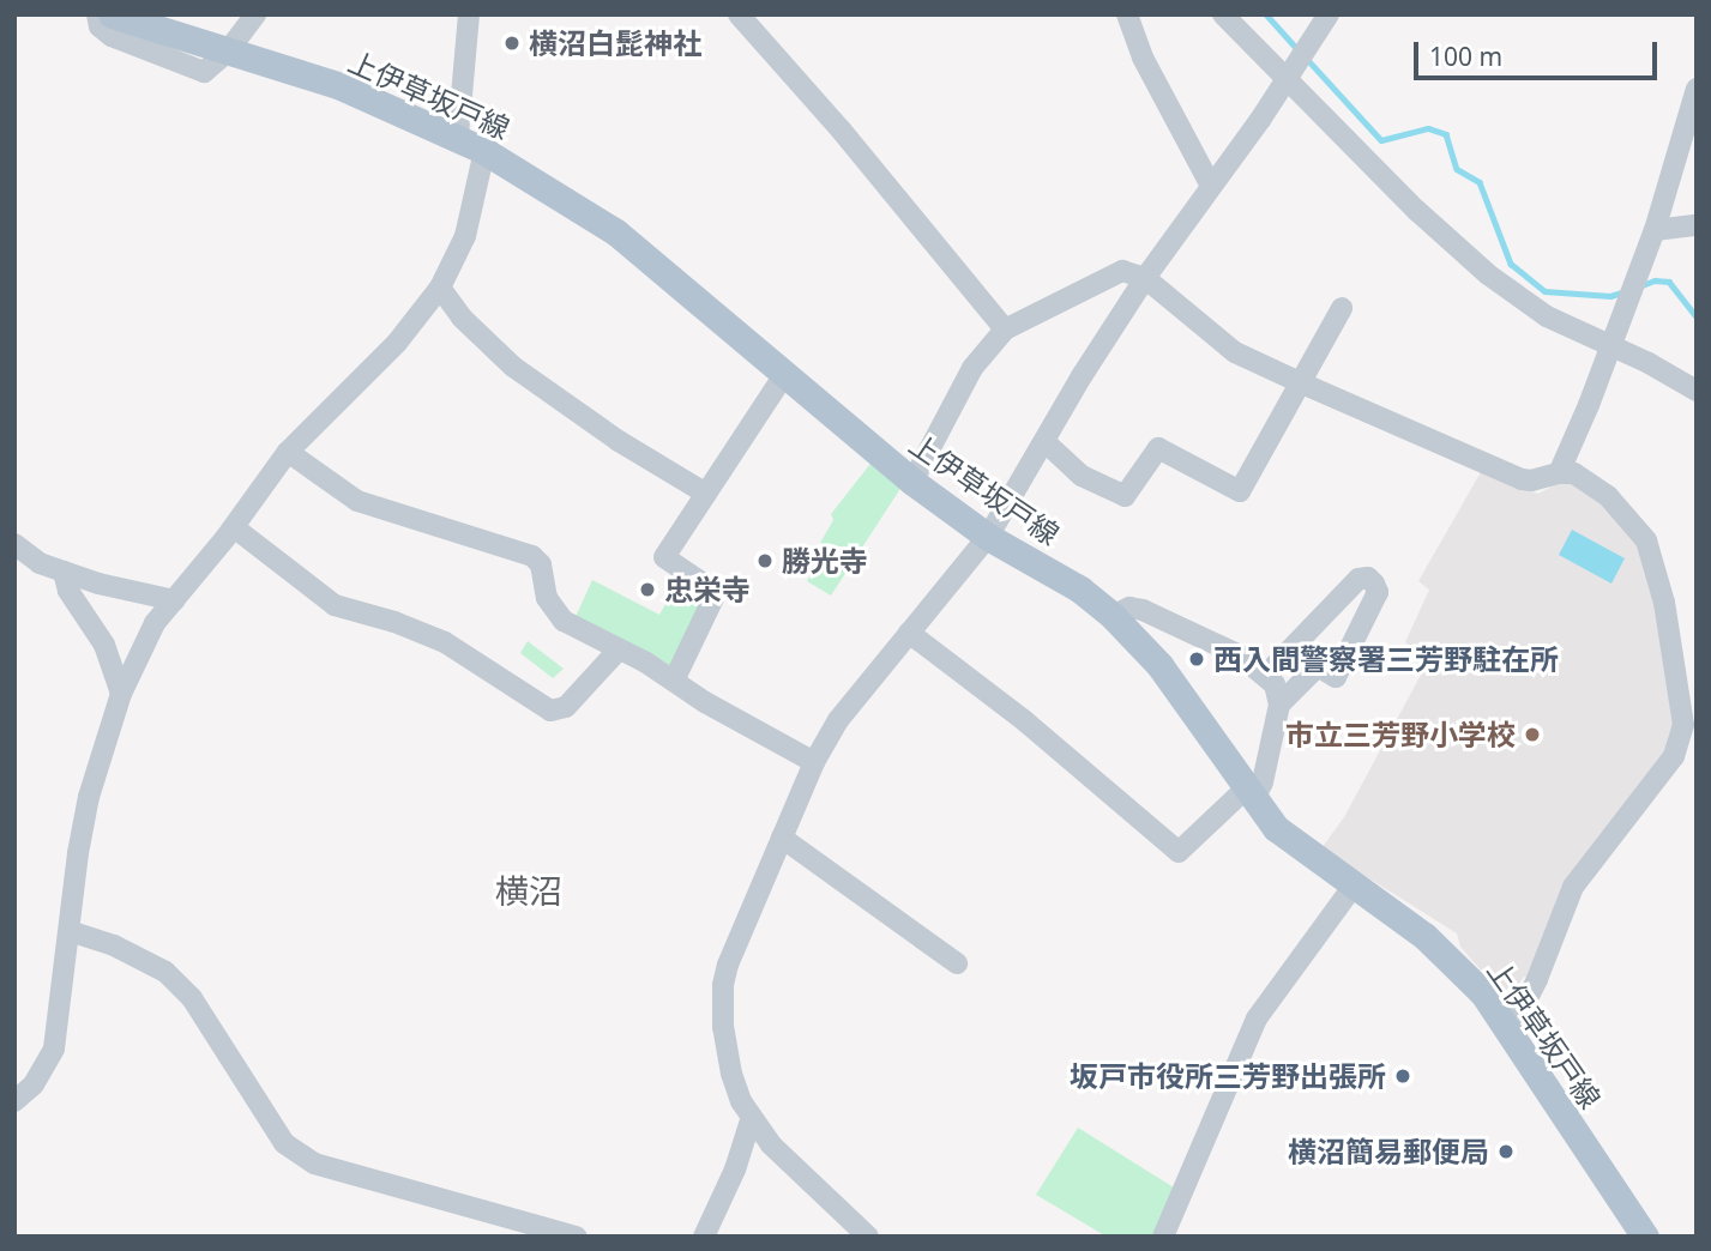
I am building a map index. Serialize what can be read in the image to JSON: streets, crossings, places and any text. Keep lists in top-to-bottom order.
{
  "streets": {
    "main road": ["上伊草坂戸線"]
  },
  "districts": ["横沼"],
  "places": [
    "横沼白髭神社",
    "勝光寺",
    "忠栄寺",
    "西入間警察署三芳野駐在所",
    "市立三芳野小学校",
    "坂戸市役所三芳野出張所",
    "横沼簡易郵便局"
  ],
  "scale_bar": "100 m"
}
